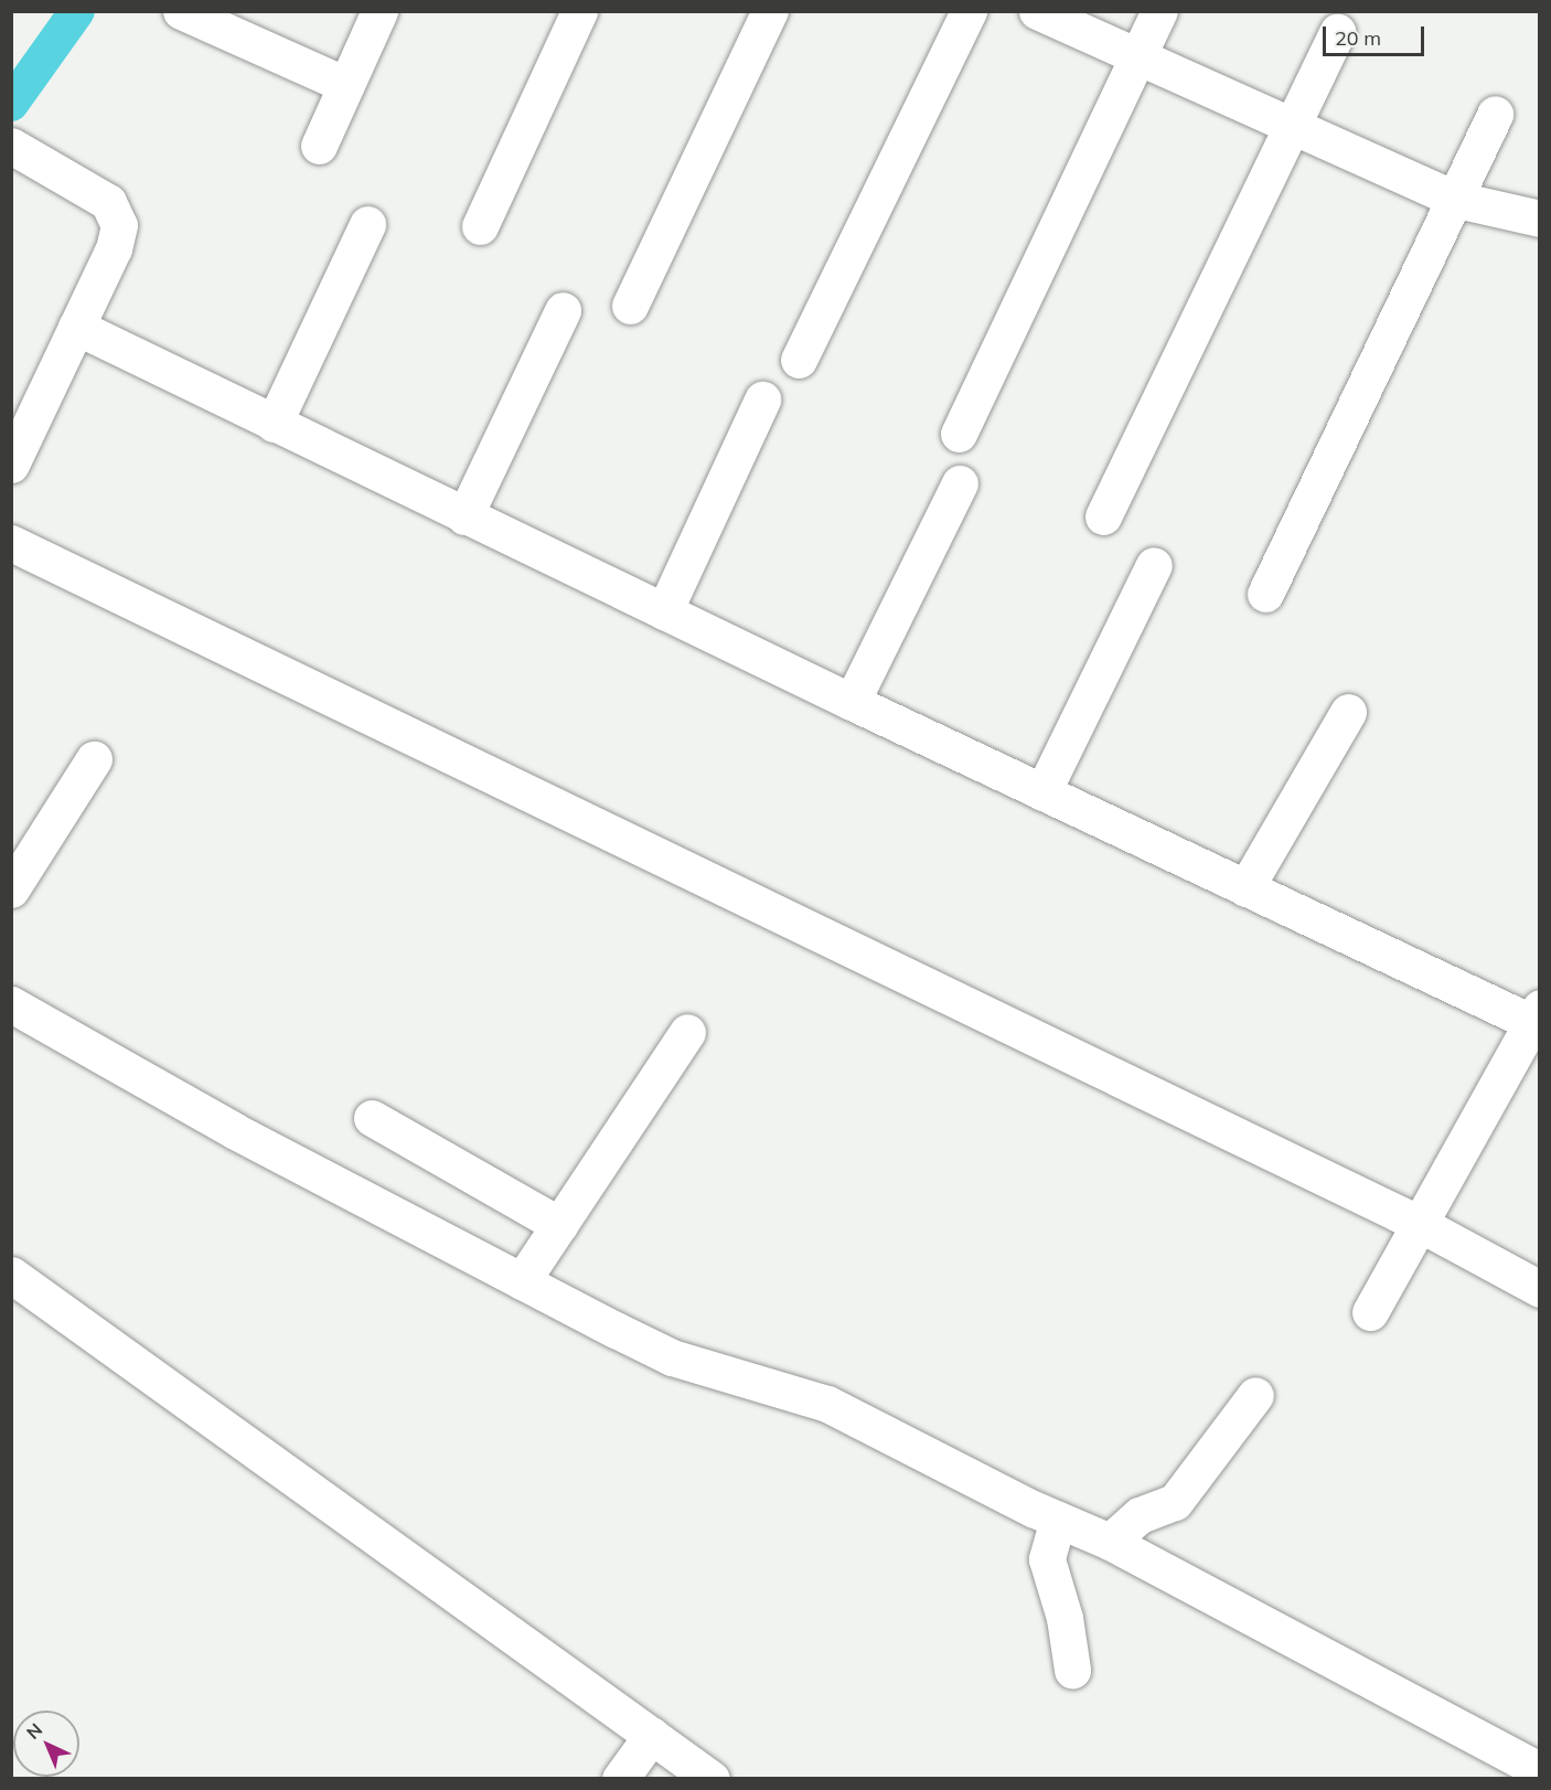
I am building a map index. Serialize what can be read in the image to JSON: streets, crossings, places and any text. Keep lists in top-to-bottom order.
{
  "scale_bar": "20 m",
  "north": "top left"
}
